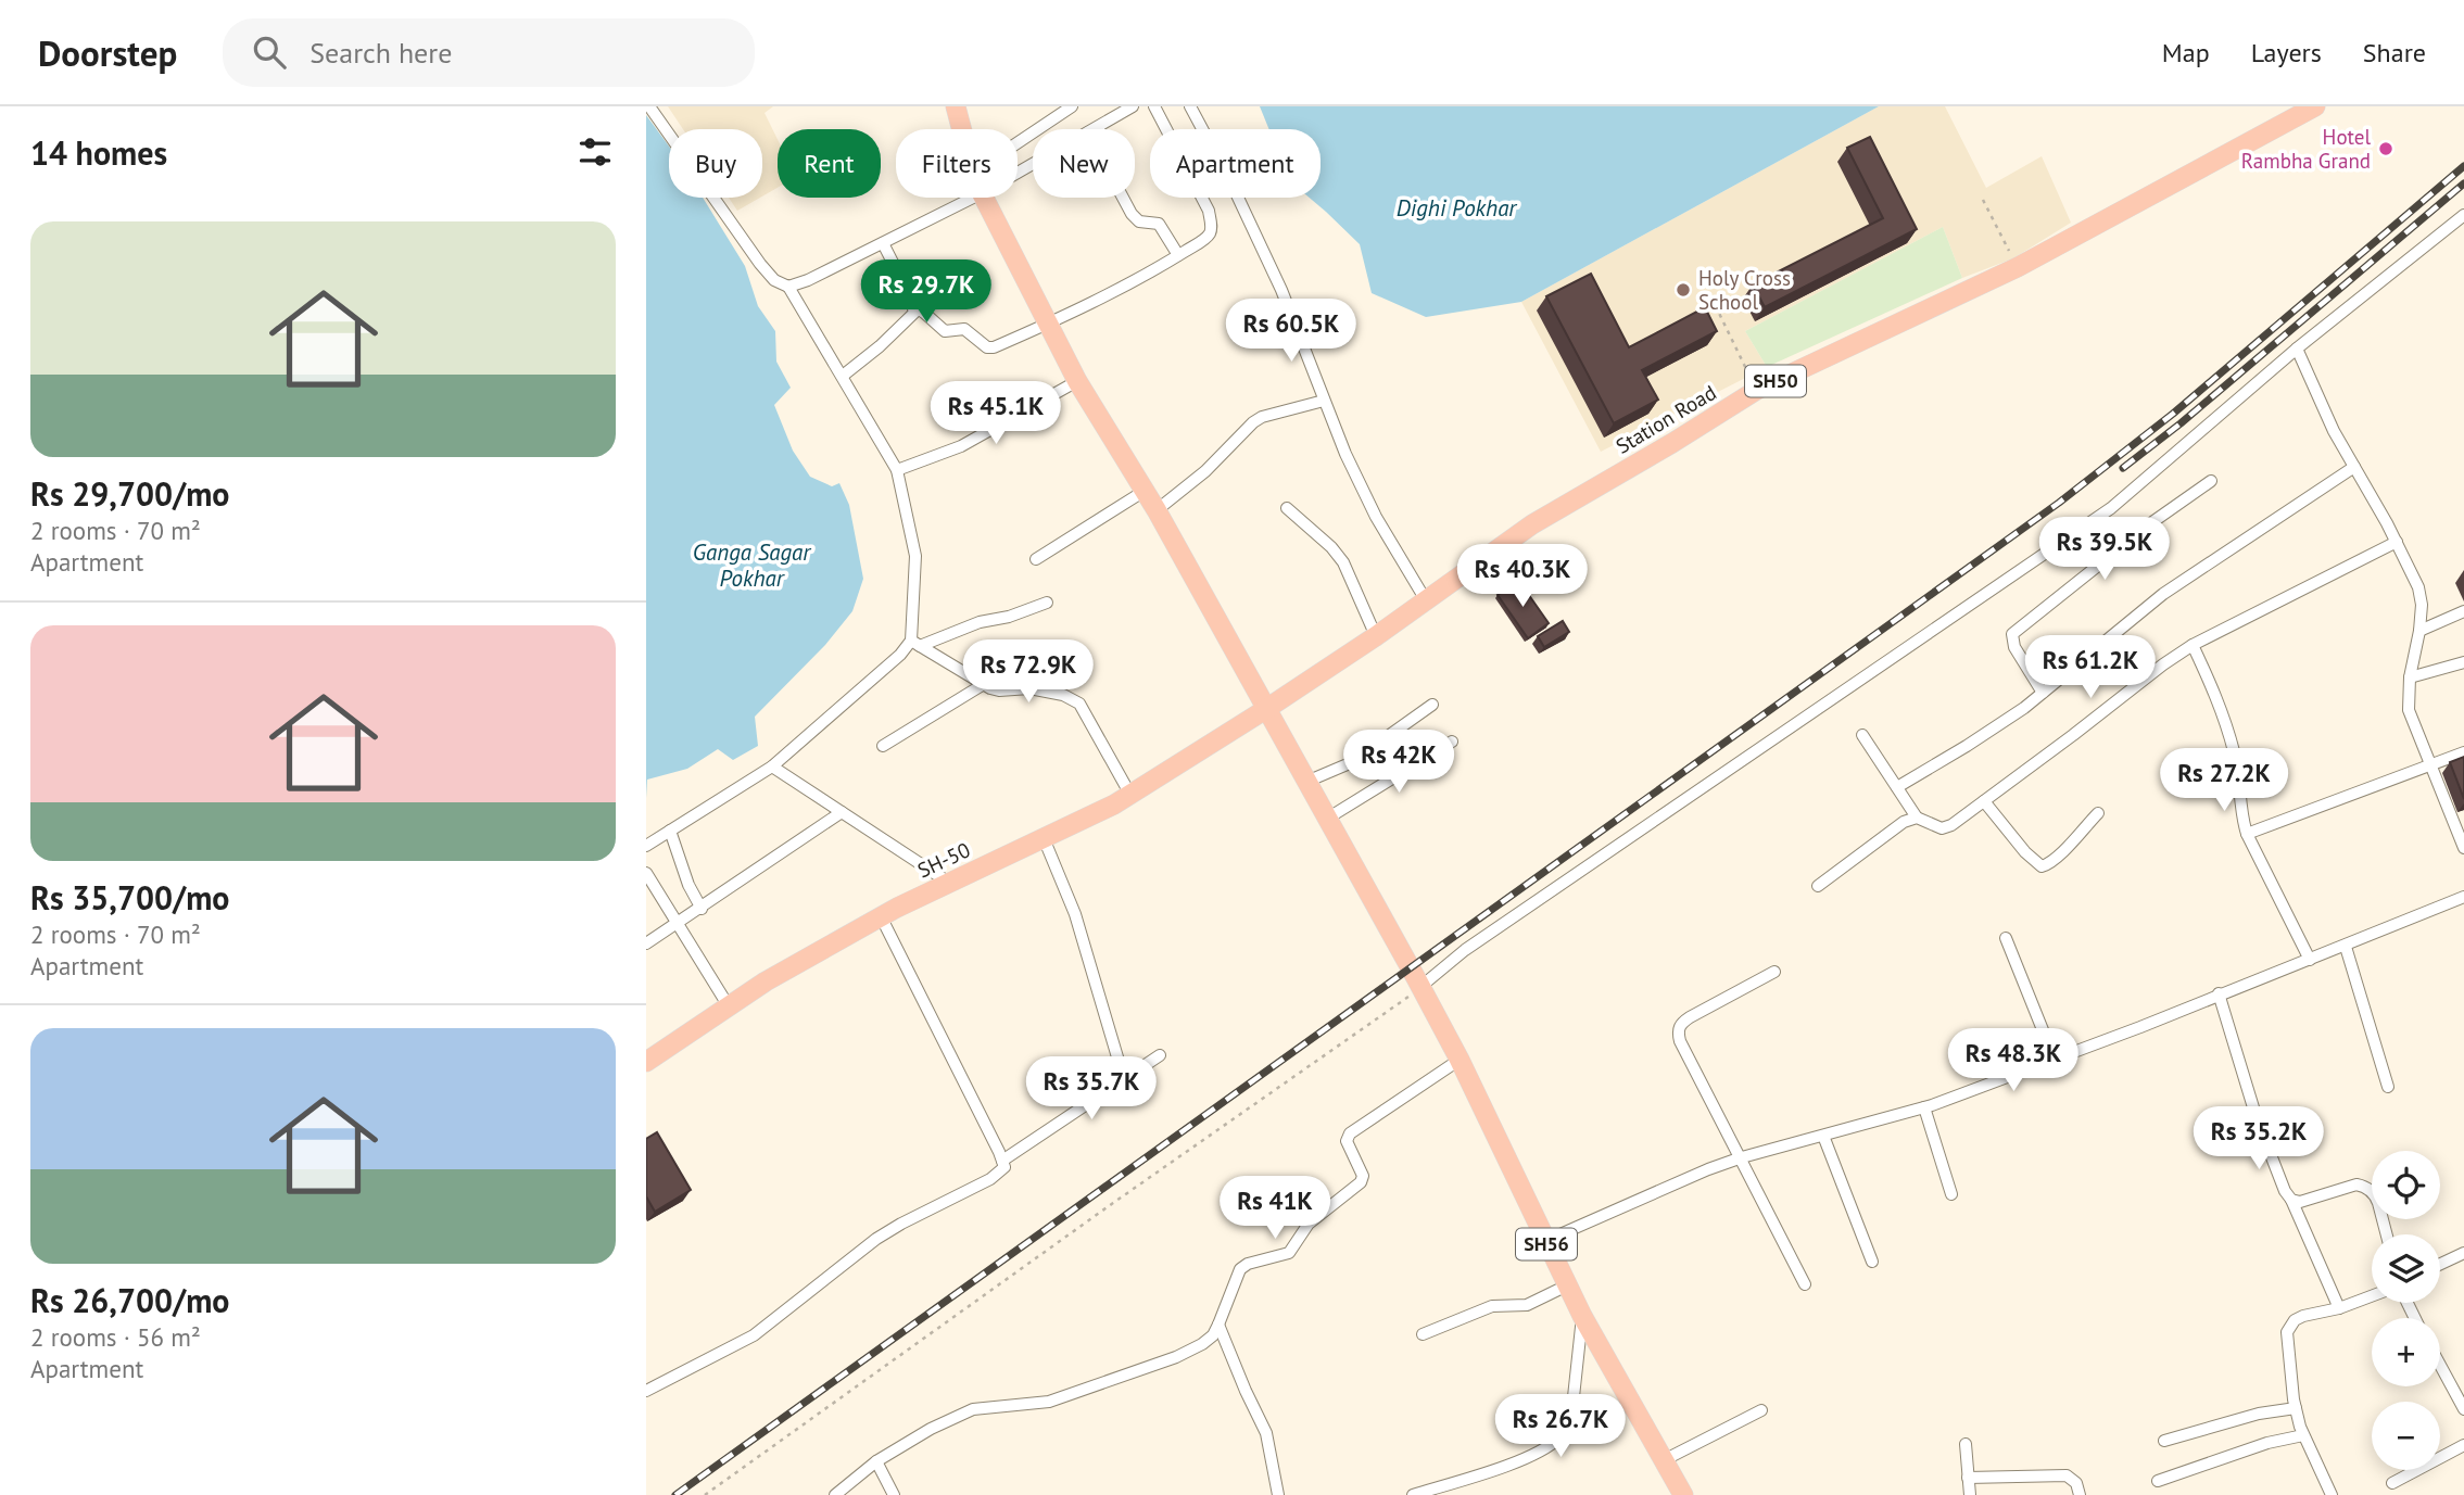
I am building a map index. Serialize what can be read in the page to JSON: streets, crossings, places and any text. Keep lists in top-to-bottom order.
{
  "streets": {
    "main road": [
      "SH50",
      "Station Road",
      "SH-50",
      "SH56"
    ]
  },
  "crossings": [
    ["Station Road", "SH-50"],
    ["Station Road", "SH56"],
    ["SH-50", "SH56"]
  ],
  "water": ["Dighi Pokhar", "Ganga Sagar Pokhar"],
  "places": ["Hotel Rambha Grand", "Holy Cross School"],
  "page": {
    "header": "Doorstep",
    "search": "Search here",
    "nav": ["Map", "Layers", "Share"],
    "heading": "14 homes",
    "chip": [
      "Buy",
      "Rent",
      "Filters",
      "New",
      "Apartment"
    ],
    "list": [
      {
        "name": "Rs 29,700/mo",
        "note": "2 rooms · 70 m² · Apartment"
      },
      {
        "name": "Rs 35,700/mo",
        "note": "2 rooms · 70 m² · Apartment"
      },
      {
        "name": "Rs 26,700/mo",
        "note": "2 rooms · 56 m² · Apartment"
      }
    ],
    "price": [
      "Rs 29.7K",
      "Rs 60.5K",
      "Rs 45.1K",
      "Rs 39.5K",
      "Rs 40.3K",
      "Rs 61.2K",
      "Rs 72.9K",
      "Rs 42K",
      "Rs 27.2K",
      "Rs 48.3K",
      "Rs 35.7K",
      "Rs 35.2K",
      "Rs 41K",
      "Rs 26.7K"
    ],
    "map_buttons": ["+", "−"]
  }
}
